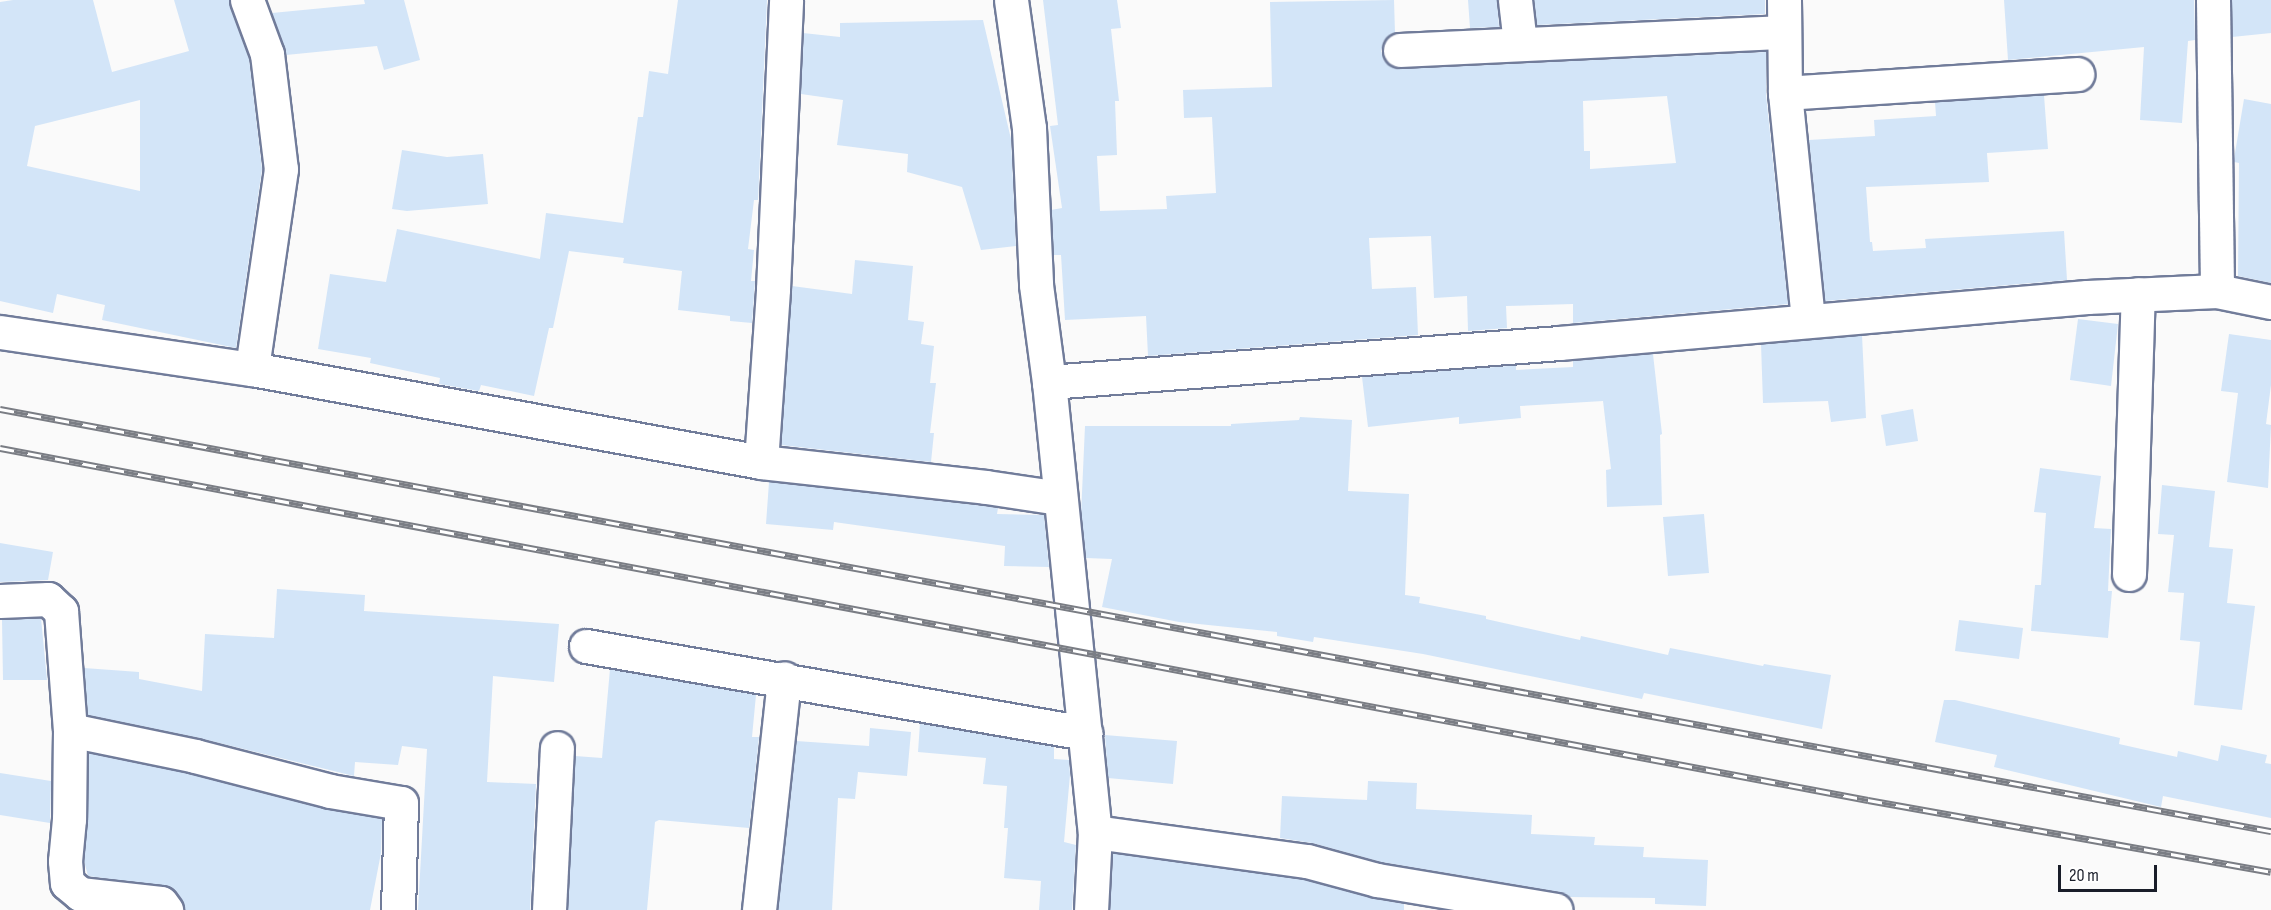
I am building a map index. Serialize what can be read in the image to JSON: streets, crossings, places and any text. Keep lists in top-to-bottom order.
{
  "scale_bar": "20 m"
}
